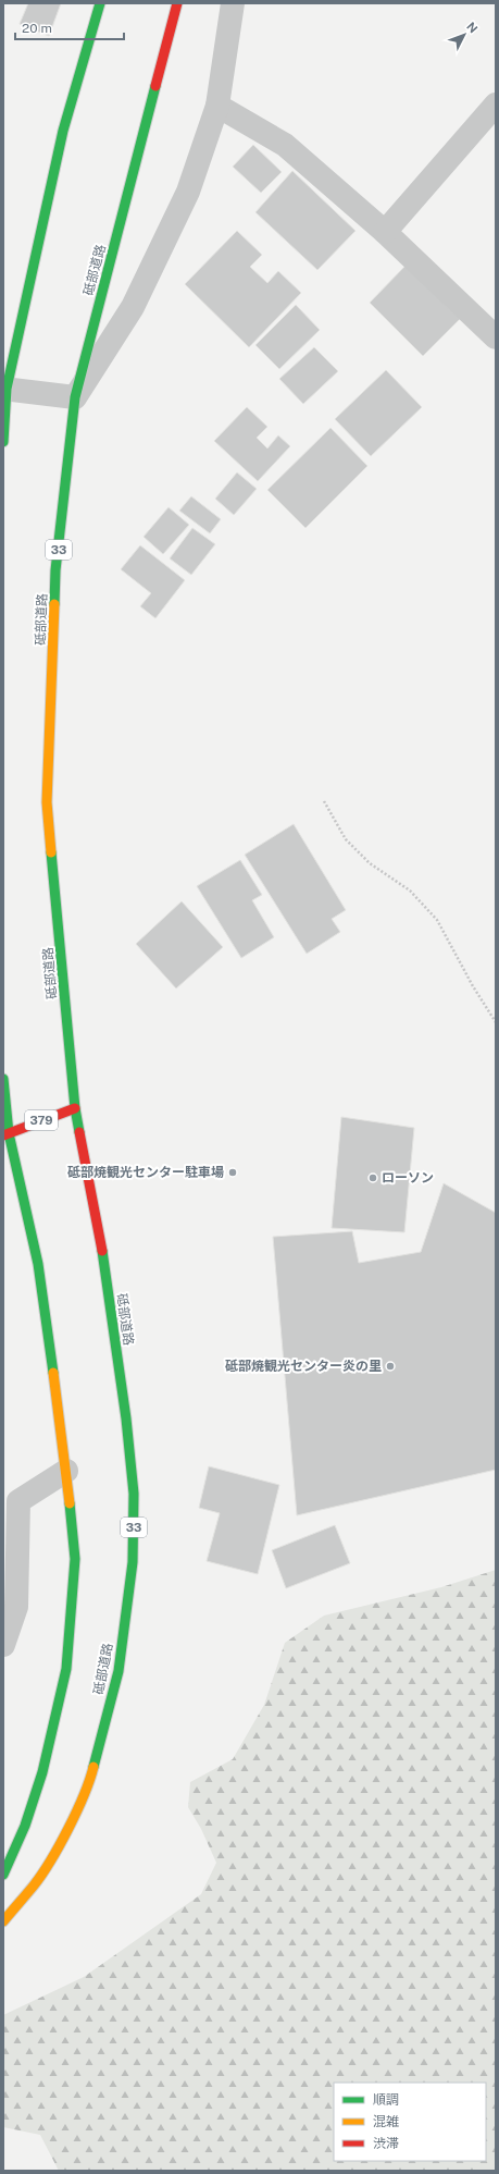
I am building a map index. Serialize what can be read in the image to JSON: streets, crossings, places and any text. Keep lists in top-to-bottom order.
{
  "streets": {
    "highway": ["砥部道路", "33", "379"]
  },
  "crossings": [
    ["砥部道路", "379"]
  ],
  "places": ["砥部焼観光センター駐車場", "ローソン", "砥部焼観光センター炎の里"],
  "legend": ["順調", "混雑", "渋滞"],
  "scale_bar": "20 m",
  "north": "top right"
}
